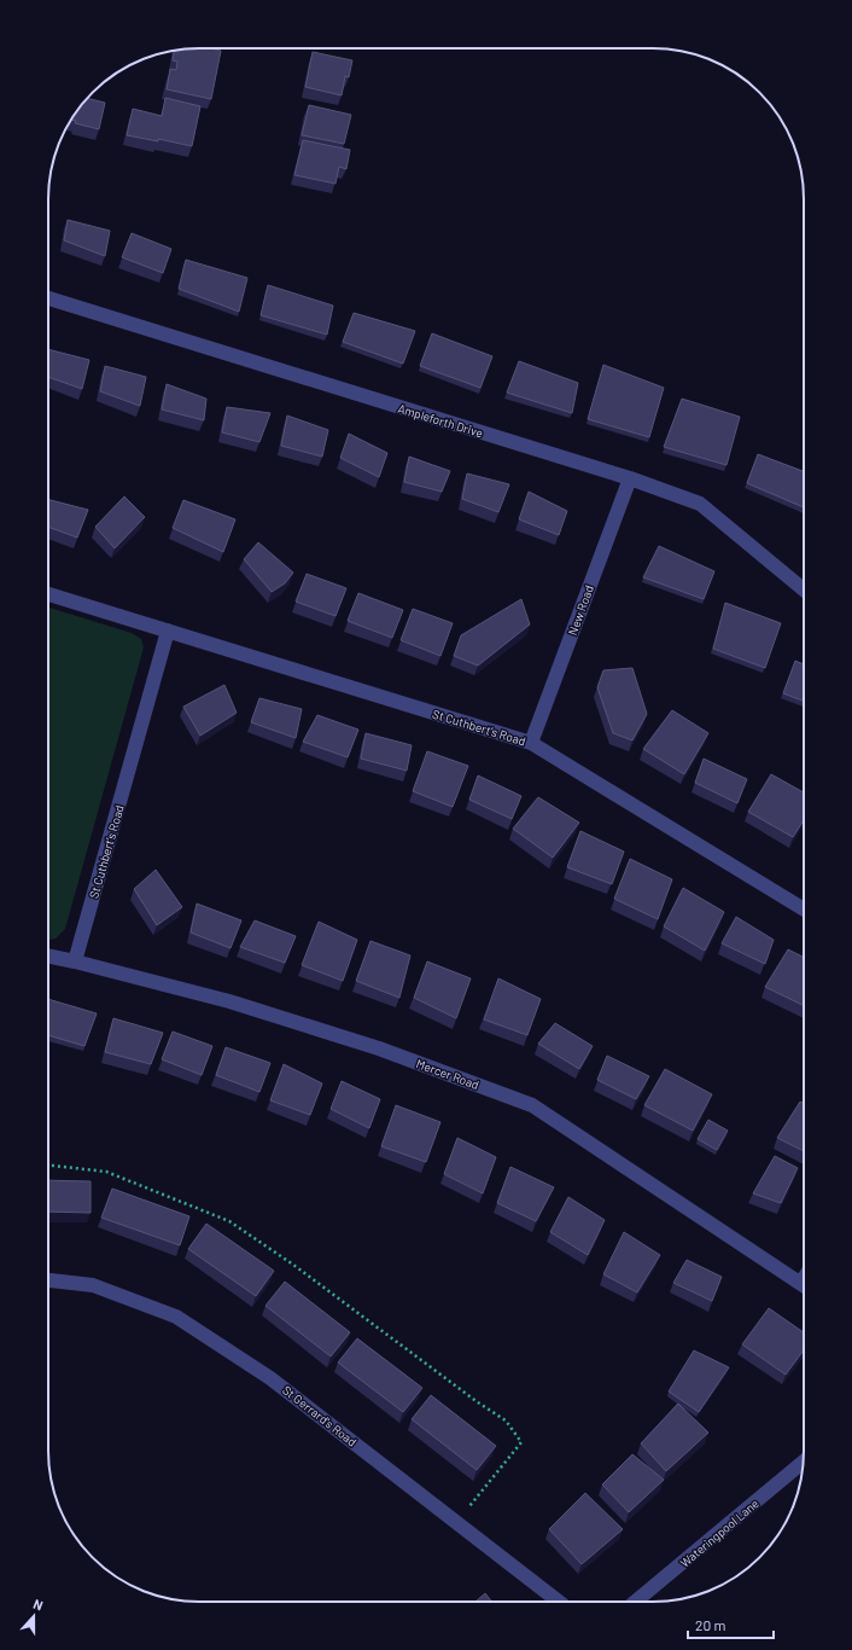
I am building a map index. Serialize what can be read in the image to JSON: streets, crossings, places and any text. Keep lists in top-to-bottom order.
{
  "streets": {
    "street": [
      "Ampleforth Drive",
      "New Road",
      "St Cuthbert's Road",
      "Mercer Road",
      "St Gerrard's Road",
      "Wateringpool Lane"
    ]
  },
  "crossings": [
    ["Ampleforth Drive", "New Road"],
    ["New Road", "St Cuthbert's Road"],
    ["St Cuthbert's Road", "Mercer Road"]
  ],
  "scale_bar": "20 m",
  "north": "top"
}
